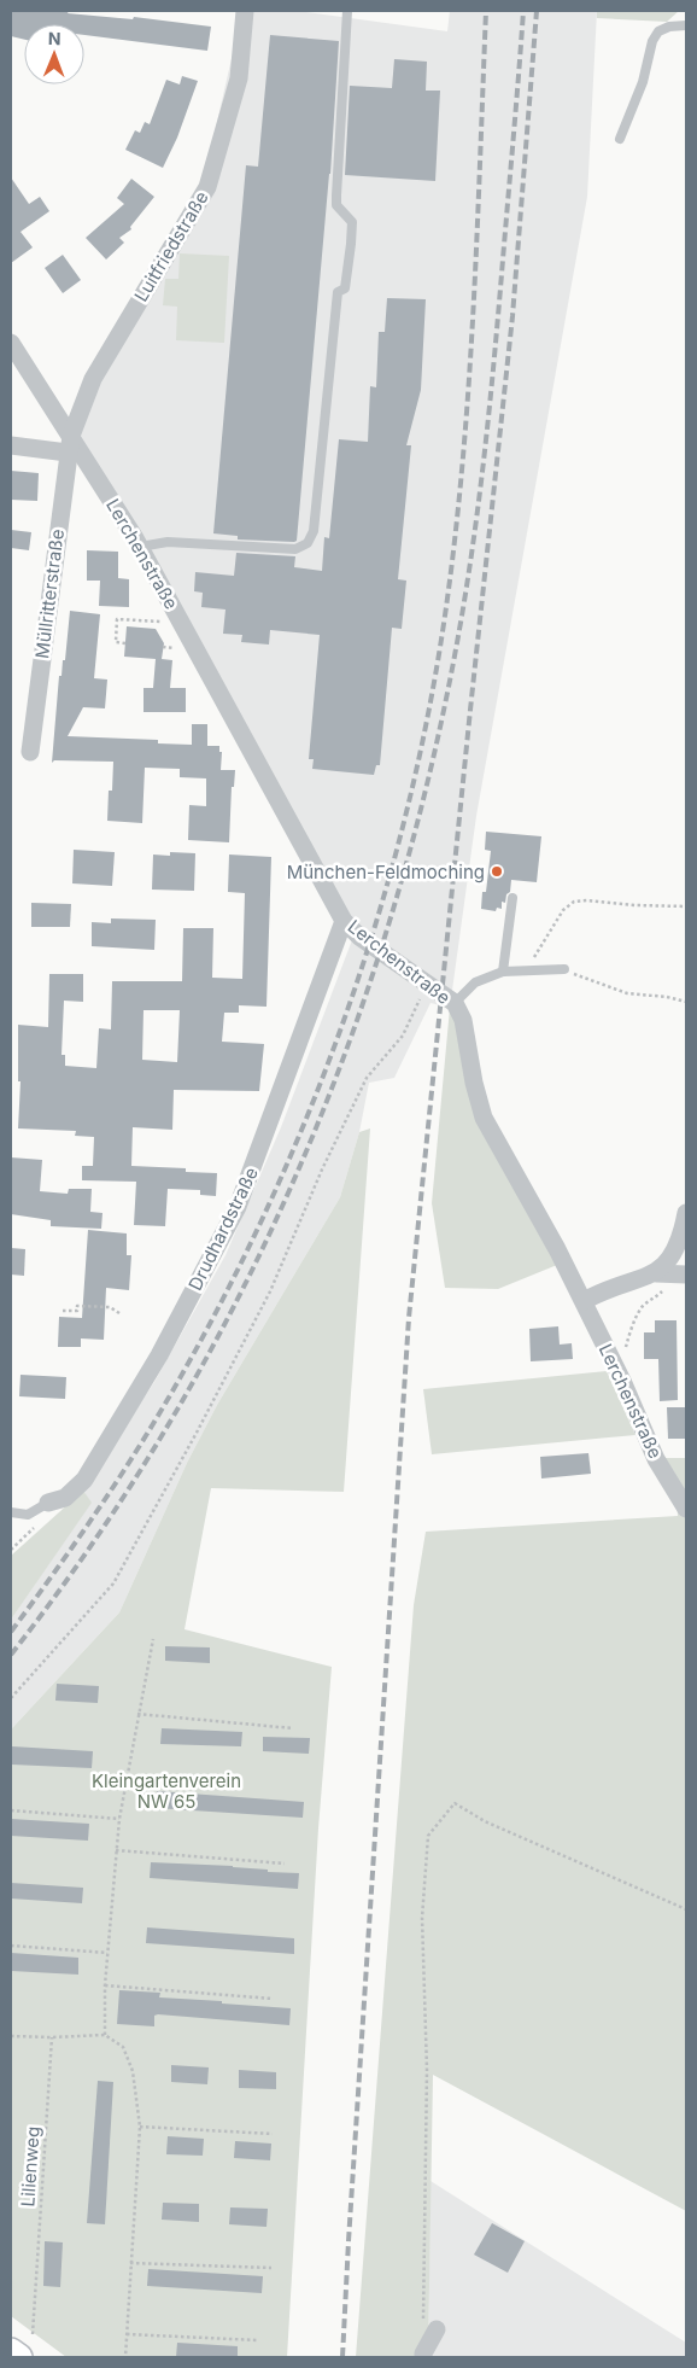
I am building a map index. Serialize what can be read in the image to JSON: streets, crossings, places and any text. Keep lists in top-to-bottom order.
{
  "streets": {
    "street": [
      "Luitfriedstraße",
      "Lerchenstraße",
      "Müllritterstraße",
      "Drudhardstraße"
    ],
    "path": ["Lilienweg"]
  },
  "crossings": [
    ["Luitfriedstraße", "Lerchenstraße"],
    ["Luitfriedstraße", "Müllritterstraße"],
    ["Lerchenstraße", "Müllritterstraße"],
    ["Lerchenstraße", "Drudhardstraße"]
  ],
  "parks": ["Kleingartenverein NW 65"],
  "places": ["München-Feldmoching"],
  "north": "top"
}
